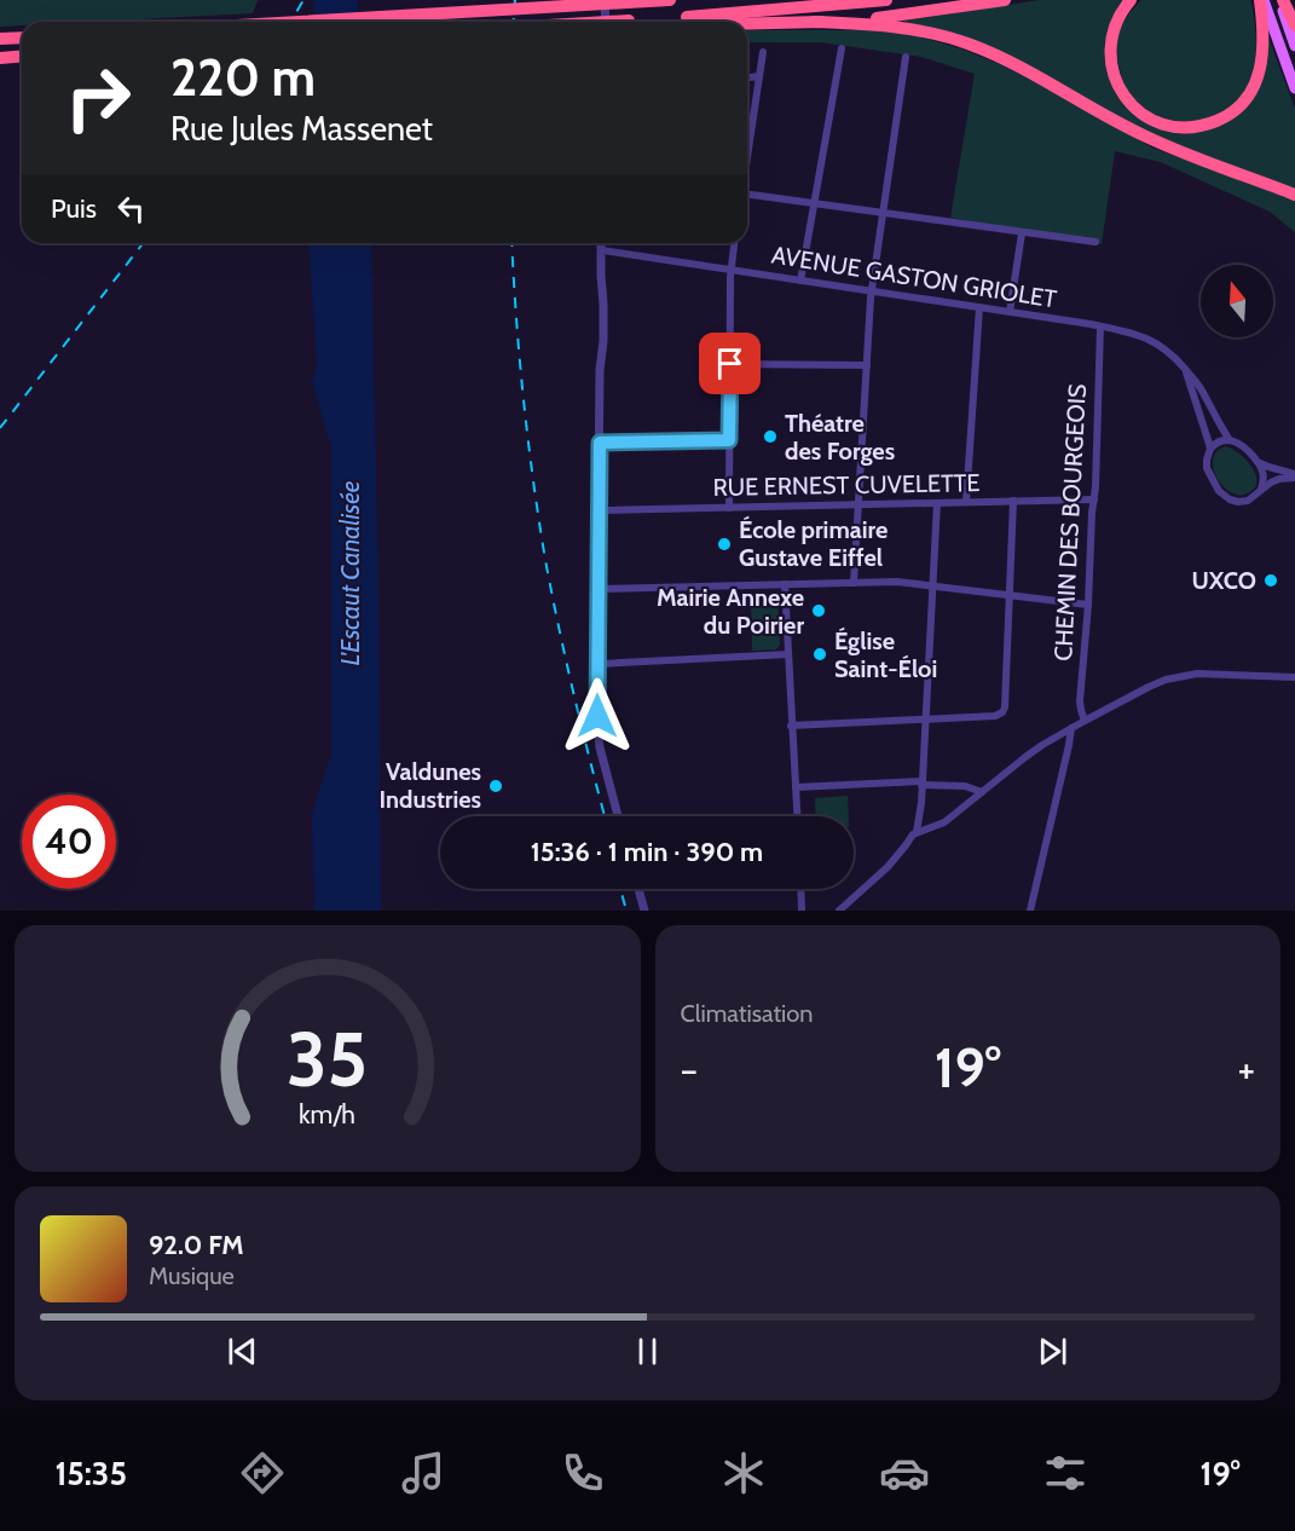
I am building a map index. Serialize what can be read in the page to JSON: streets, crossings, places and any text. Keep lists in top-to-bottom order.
{
  "streets": {
    "street": ["AVENUE GASTON GRIOLET", "RUE ERNEST CUVELETTE", "CHEMIN DES BOURGEOIS"]
  },
  "crossings": [
    ["AVENUE GASTON GRIOLET", "CHEMIN DES BOURGEOIS"],
    ["RUE ERNEST CUVELETTE", "CHEMIN DES BOURGEOIS"]
  ],
  "water": ["L'Escaut Canalisée"],
  "places": [
    "Théatre des Forges",
    "École primaire Gustave Eiffel",
    "UXCO",
    "Mairie Annexe du Poirier",
    "Église Saint-Éloi",
    "Valdunes Industries"
  ],
  "north": "top",
  "page": {
    "turn": ["220 m", "Rue Jules Massenet"],
    "then": "Puis",
    "limit": "40",
    "trip": "15:36 · 1 min · 390 m",
    "tile": "Climatisation",
    "heat": ["−", "19°", "+"],
    "song": ["92.0 FM", "Musique"],
    "tabs": ["15:35", "19°"],
    "gauge": ["35", "km/h"]
  }
}
